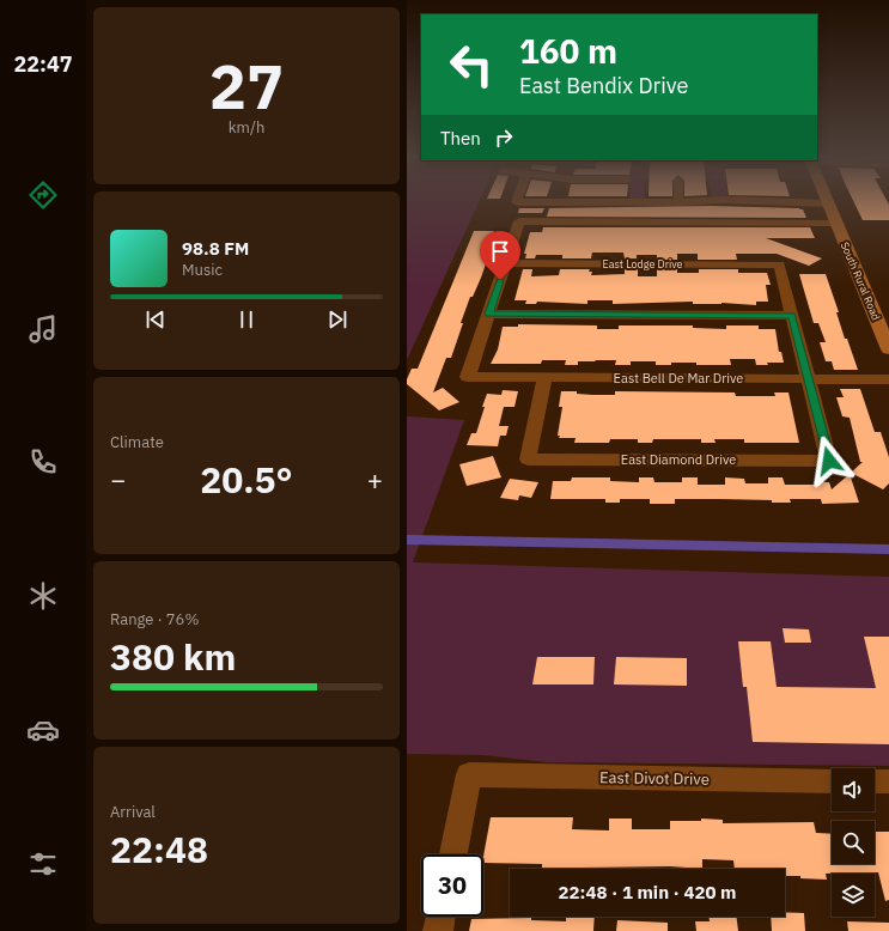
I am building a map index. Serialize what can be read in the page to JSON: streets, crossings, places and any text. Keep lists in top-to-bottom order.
{
  "streets": {
    "main road": ["South Rural Road"],
    "street": [
      "East Lodge Drive",
      "East Bell De Mar Drive",
      "East Diamond Drive",
      "East Divot Drive"
    ]
  },
  "crossings": [
    ["East Bell De Mar Drive", "East Diamond Drive"]
  ],
  "page": {
    "tabs": "22:47",
    "tile": [
      ["27", "km/h"],
      "Climate",
      ["Range · 76%", "380 km"],
      ["Arrival", "22:48"]
    ],
    "turn": ["160 m", "East Bendix Drive"],
    "then": "Then",
    "song": ["98.8 FM", "Music"],
    "heat": ["−", "20.5°", "+"],
    "limit": "30",
    "trip": "22:48 · 1 min · 420 m"
  }
}
